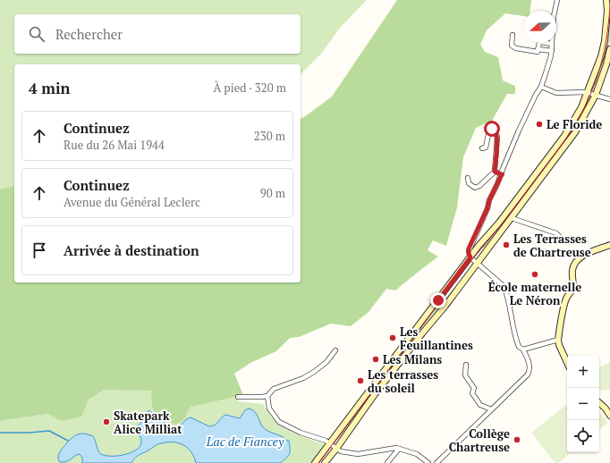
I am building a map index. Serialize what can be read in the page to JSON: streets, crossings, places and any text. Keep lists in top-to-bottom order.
{
  "water": ["Lac de Fiancey"],
  "places": [
    "Le Floride",
    "Les Terrasses de Chartreuse",
    "École maternelle Le Néron",
    "Les Feuillantines",
    "Les Milans",
    "Les terrasses du soleil",
    "Skatepark Alice Milliat",
    "Collège Chartreuse"
  ],
  "north": "left",
  "page": {
    "search": "Rechercher",
    "heading": ["4 min", "À pied · 320 m"],
    "list": [
      ["Continuez", "Rue du 26 Mai 1944", "230 m"],
      ["Continuez", "Avenue du Général Leclerc", "90 m"],
      "Arrivée à destination"
    ],
    "map_buttons": ["+", "−"]
  }
}
